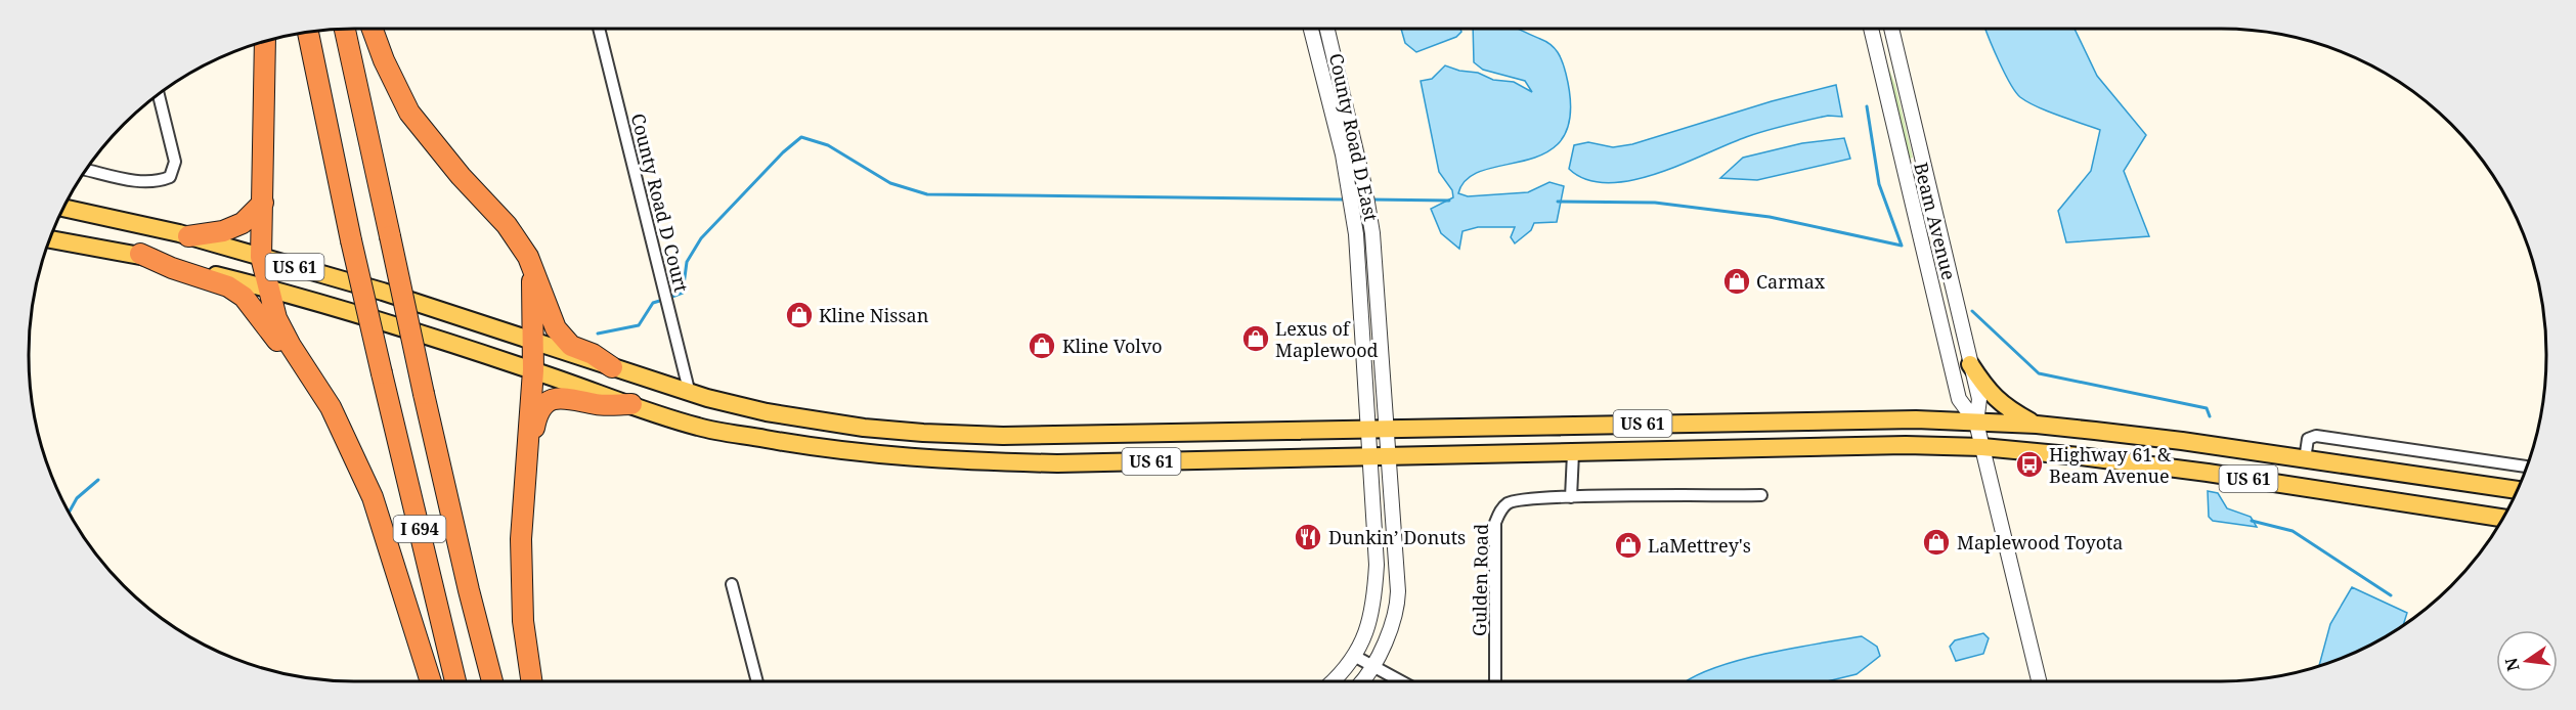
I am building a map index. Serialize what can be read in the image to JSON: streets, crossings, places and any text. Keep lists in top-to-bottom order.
{
  "streets": {
    "highway": ["I 694"],
    "main road": ["US 61"],
    "street": [
      "County Road D East",
      "County Road D Court",
      "Beam Avenue",
      "Gulden Road"
    ]
  },
  "crossings": [
    ["County Road D East", "US 61"],
    ["County Road D Court", "US 61"],
    ["Beam Avenue", "US 61"]
  ],
  "places": {
    "shop": [
      "Carmax",
      "Kline Nissan",
      "Lexus of Maplewood",
      "Kline Volvo",
      "Maplewood Toyota",
      "LaMettrey's"
    ],
    "bus stop": ["Highway 61 & Beam Avenue"],
    "restaurant": ["Dunkin’ Donuts"]
  },
  "north": "left"
}
